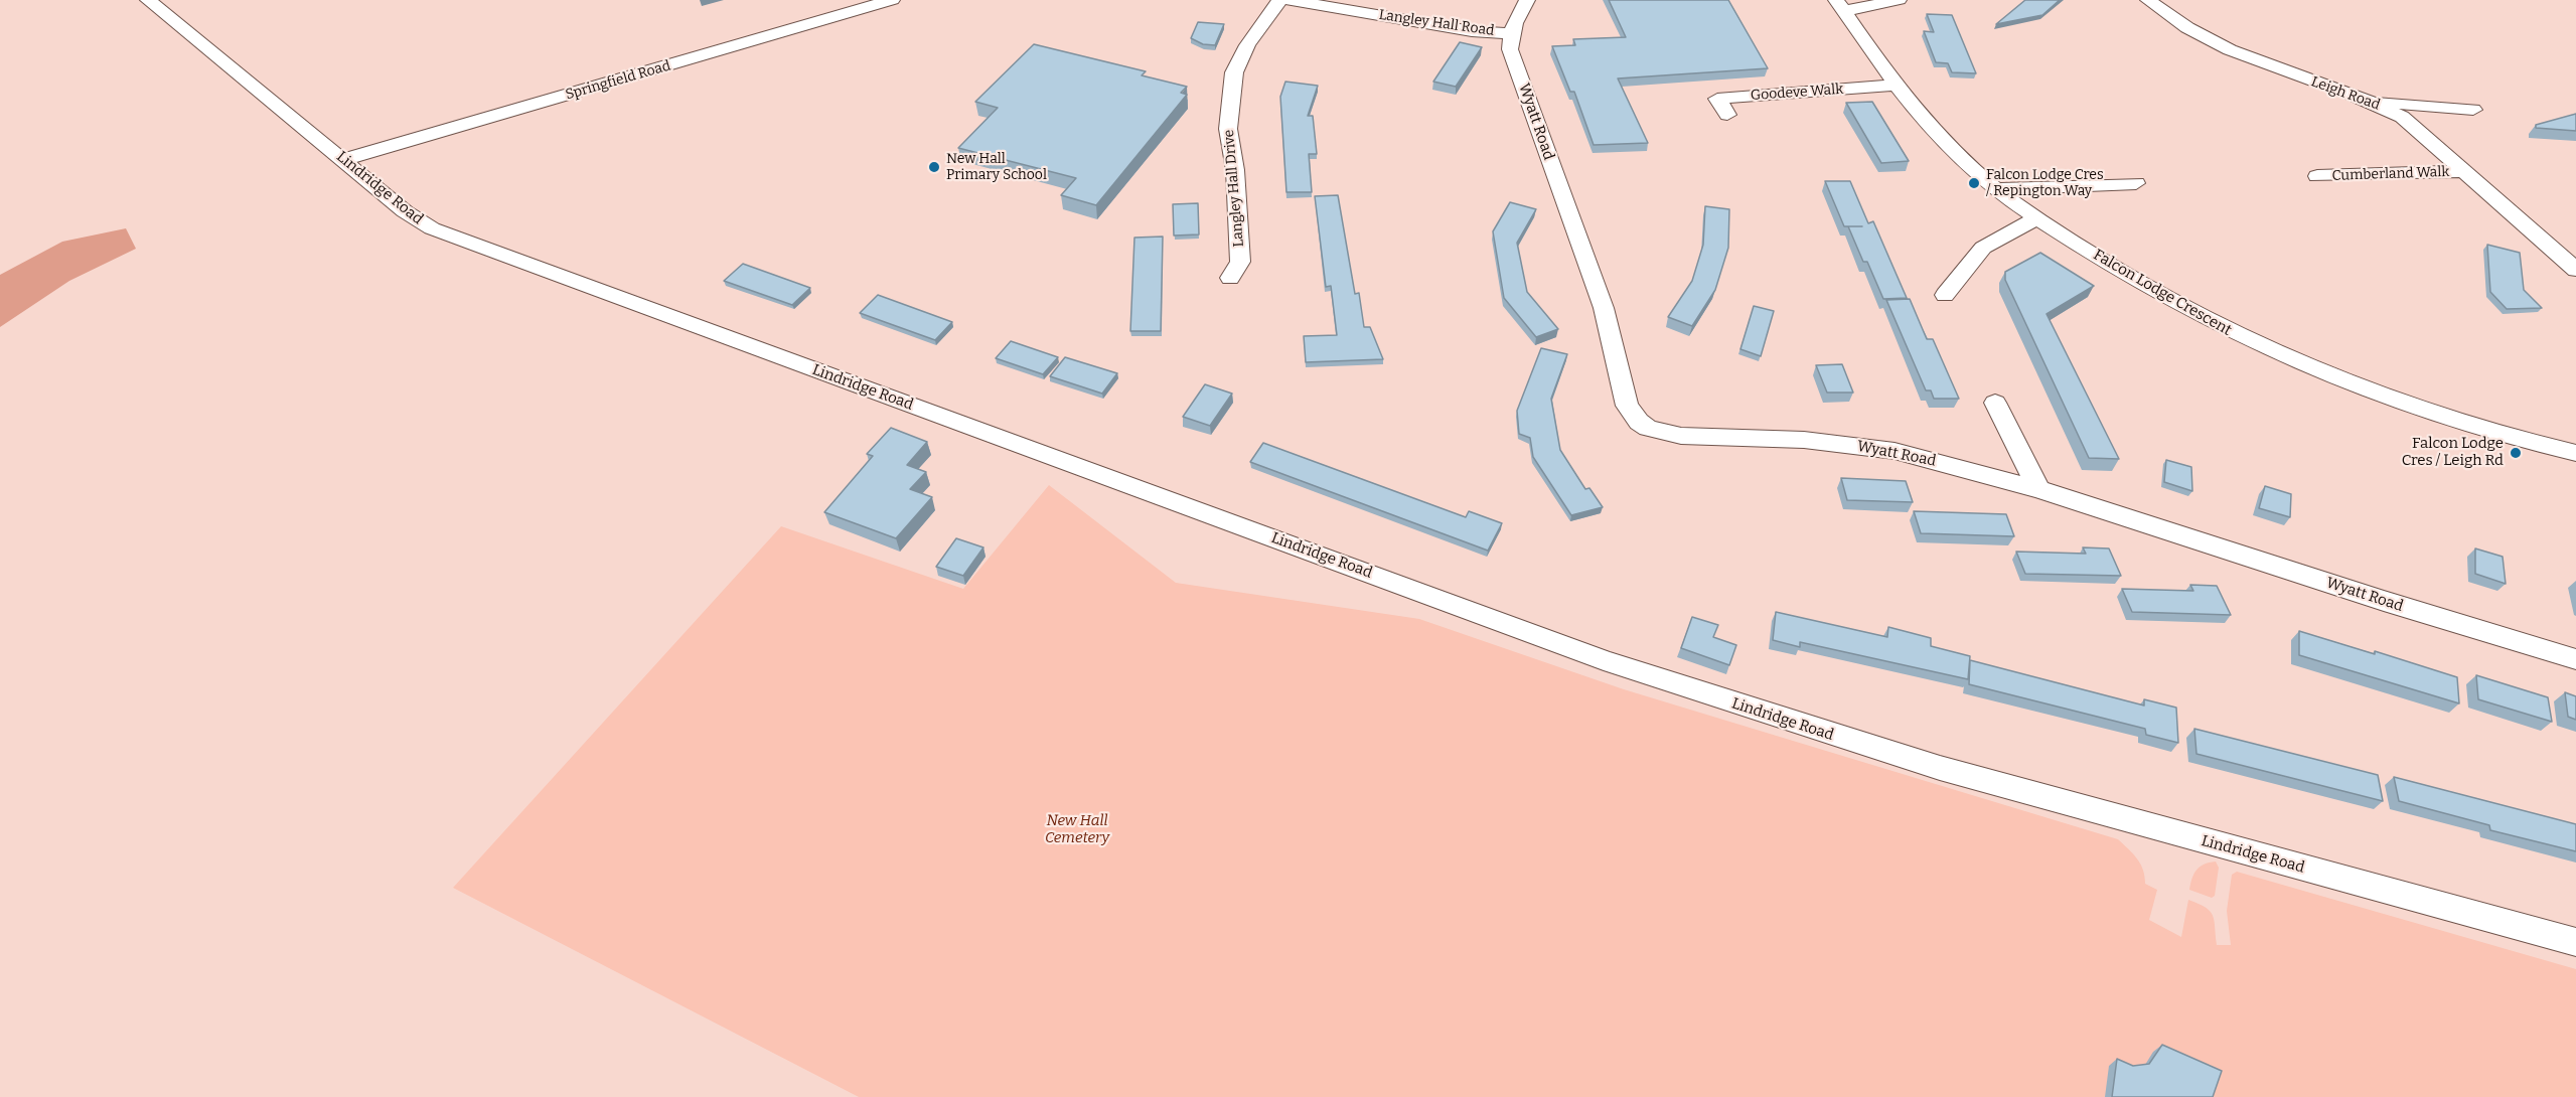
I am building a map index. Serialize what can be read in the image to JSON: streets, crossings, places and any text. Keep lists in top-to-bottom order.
{
  "streets": {
    "street": [
      "Langley Hall Road",
      "Springfield Road",
      "Goodeve Walk",
      "Leigh Road",
      "Wyatt Road",
      "Cumberland Walk",
      "Lindridge Road",
      "Langley Hall Drive",
      "Falcon Lodge Crescent"
    ]
  },
  "crossings": [
    ["Langley Hall Road", "Wyatt Road"],
    ["Springfield Road", "Lindridge Road"],
    ["Goodeve Walk", "Falcon Lodge Crescent"],
    ["Leigh Road", "Cumberland Walk"]
  ],
  "parks": ["New Hall Cemetery"],
  "places": ["New Hall Primary School", "Falcon Lodge Cres / Repington Way", "Falcon Lodge Cres / Leigh Rd"]
}
